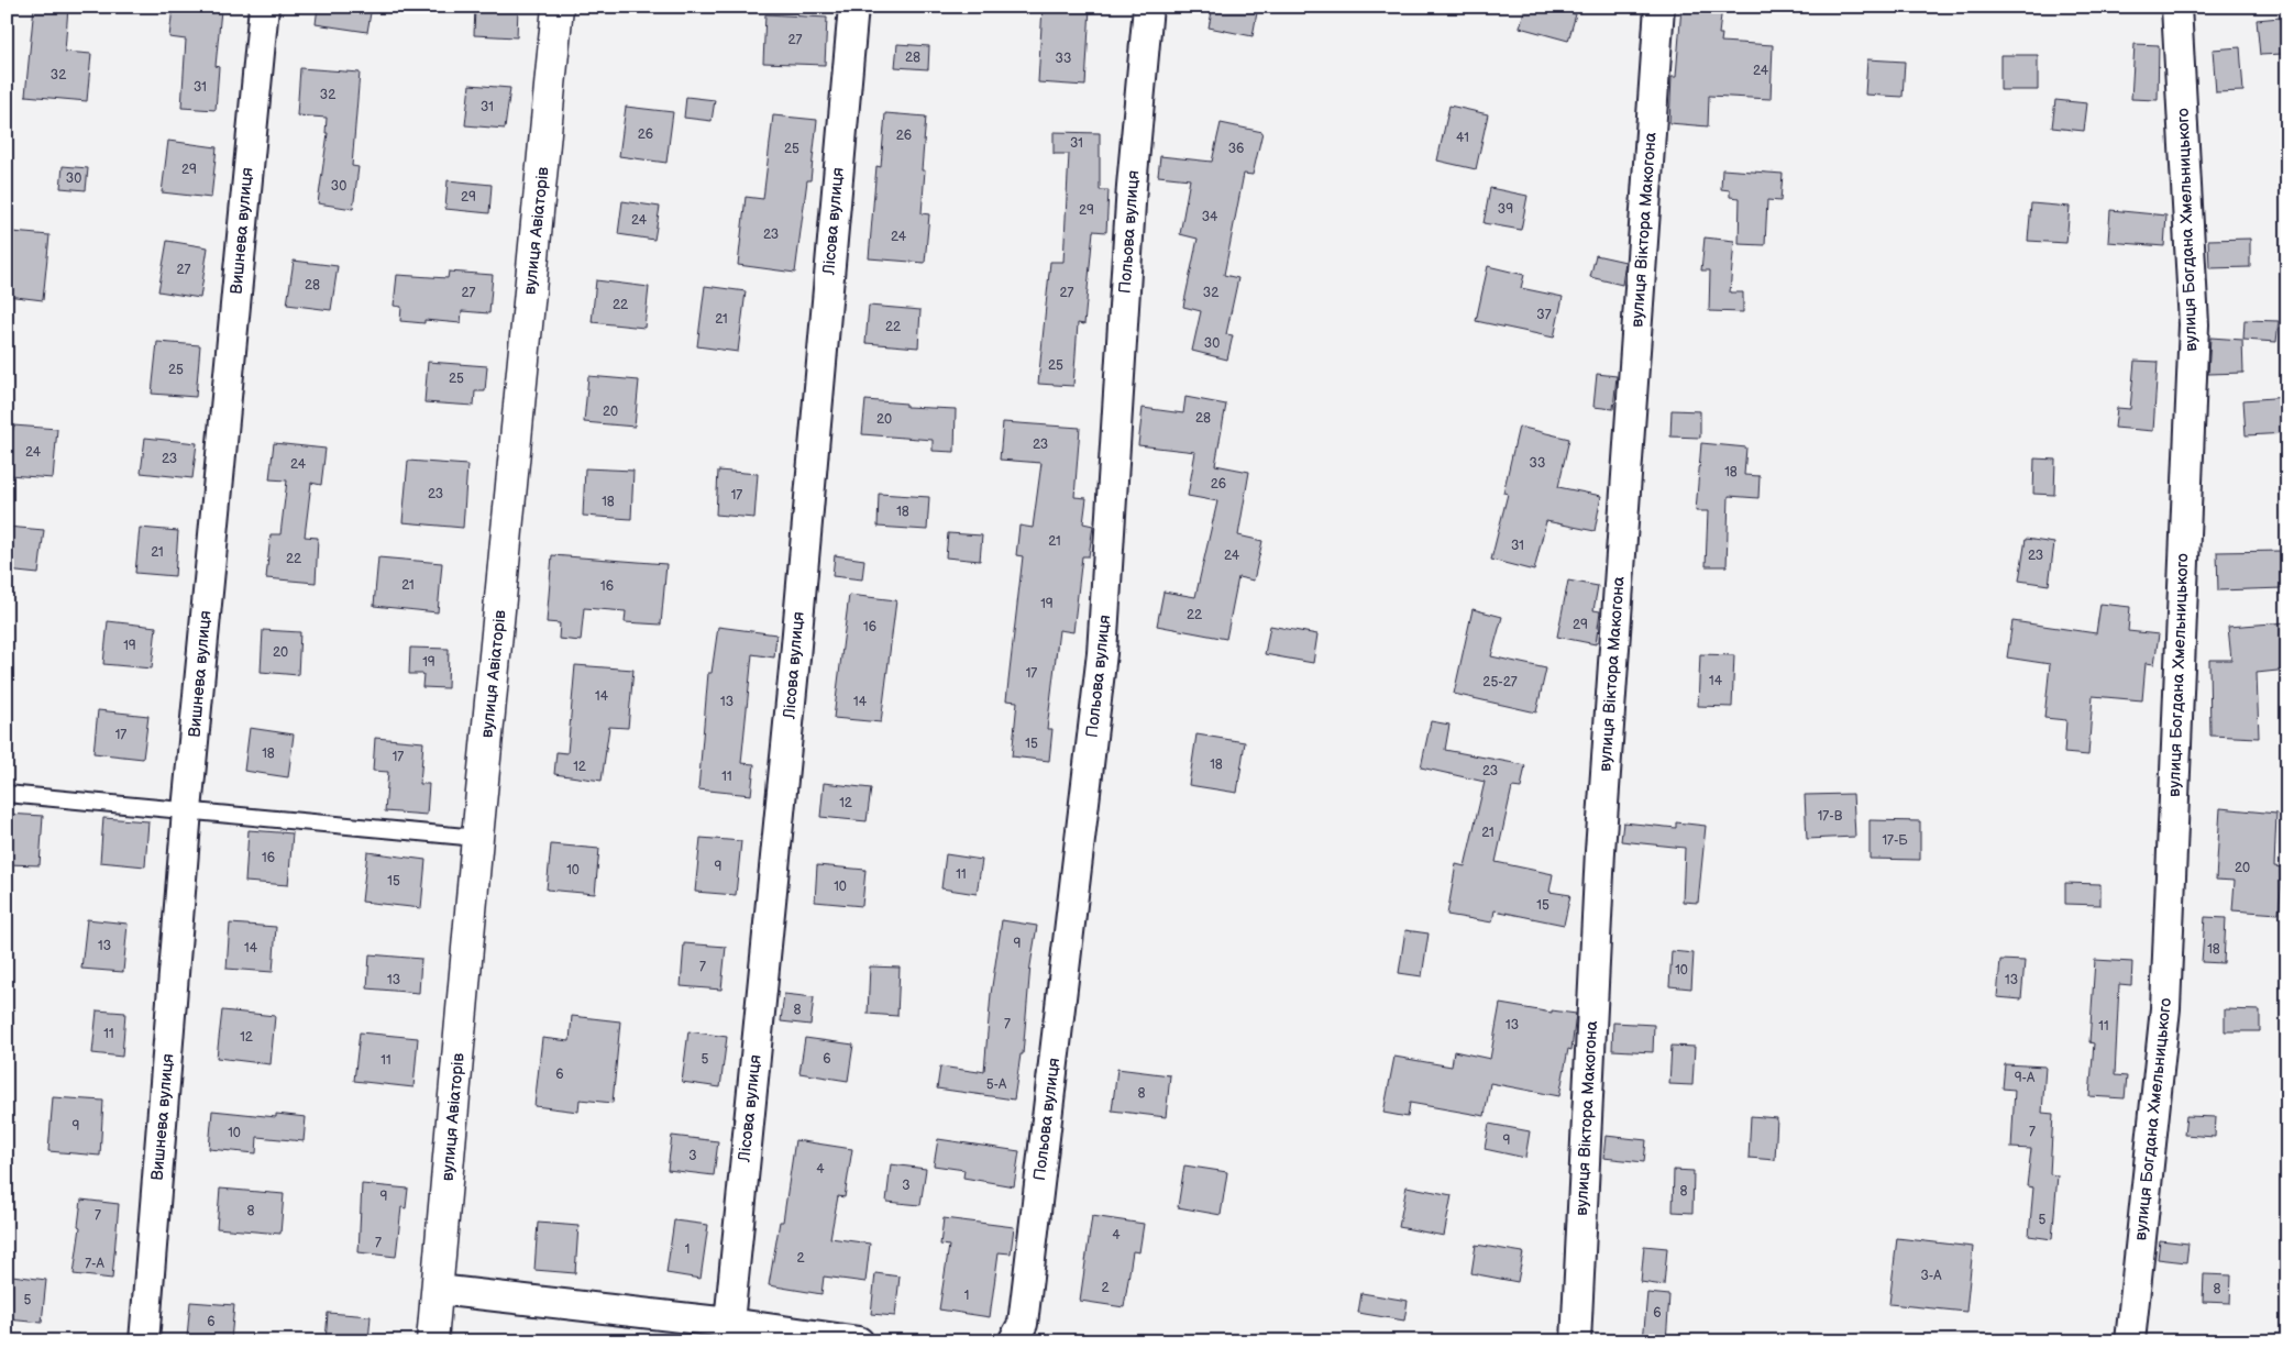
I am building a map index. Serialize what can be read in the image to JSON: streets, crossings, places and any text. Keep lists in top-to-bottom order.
{
  "streets": {
    "main road": ["вулиця Авіаторів"],
    "street": [
      "Лісова вулиця",
      "вулиця Віктора Макогона",
      "вулиця Богдана Хмельницького",
      "Вишнева вулиця",
      "Польова вулиця"
    ]
  },
  "house_numbers": [
    "27",
    "28",
    "33",
    "24",
    "32",
    "31",
    "32",
    "31",
    "26",
    "26",
    "41",
    "31",
    "25",
    "36",
    "29",
    "30",
    "30",
    "29",
    "39",
    "29",
    "34",
    "24",
    "23",
    "24",
    "27",
    "28",
    "27",
    "27",
    "32",
    "22",
    "37",
    "21",
    "22",
    "30",
    "25",
    "25",
    "25",
    "20",
    "28",
    "20",
    "23",
    "24",
    "23",
    "33",
    "24",
    "18",
    "26",
    "23",
    "17",
    "18",
    "18",
    "21",
    "31",
    "21",
    "24",
    "23",
    "22",
    "21",
    "16",
    "19",
    "22",
    "29",
    "16",
    "19",
    "20",
    "19",
    "17",
    "14",
    "25-27",
    "14",
    "13",
    "14",
    "17",
    "15",
    "18",
    "17",
    "18",
    "12",
    "23",
    "11",
    "12",
    "17-В",
    "21",
    "17-Б",
    "16",
    "9",
    "20",
    "10",
    "11",
    "15",
    "10",
    "15",
    "9",
    "13",
    "14",
    "18",
    "7",
    "10",
    "13",
    "13",
    "8",
    "7",
    "13",
    "11",
    "11",
    "12",
    "5",
    "6",
    "11",
    "6",
    "9-А",
    "5-А",
    "8",
    "9",
    "7",
    "10",
    "9",
    "3",
    "4",
    "3",
    "8",
    "9",
    "8",
    "7",
    "5",
    "4",
    "7",
    "1",
    "2",
    "7-А",
    "3-А",
    "2",
    "8",
    "1",
    "5",
    "6",
    "6"
  ]
}
